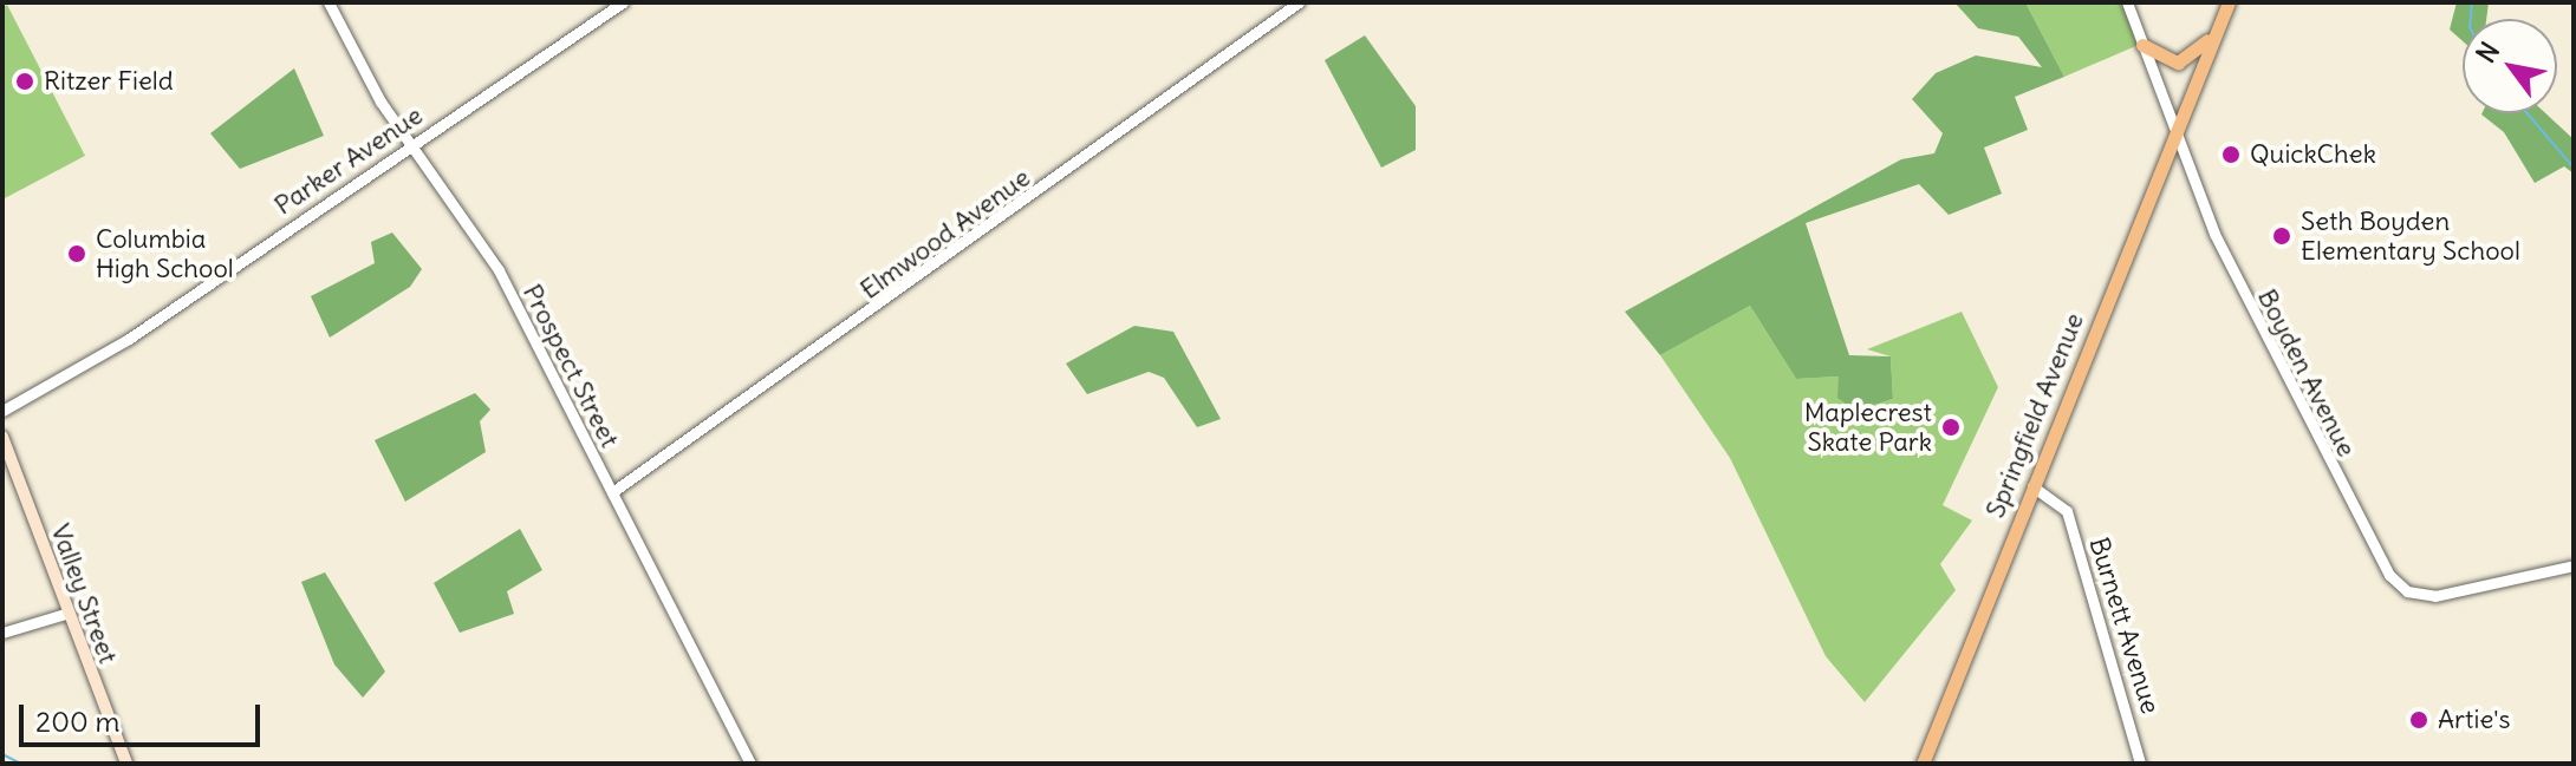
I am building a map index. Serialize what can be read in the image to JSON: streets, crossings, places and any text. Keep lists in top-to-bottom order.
{
  "streets": {
    "main road": ["Springfield Avenue", "Valley Street"],
    "street": [
      "Parker Avenue",
      "Elmwood Avenue",
      "Prospect Street",
      "Boyden Avenue",
      "Burnett Avenue"
    ]
  },
  "crossings": [
    ["Parker Avenue", "Prospect Street"],
    ["Elmwood Avenue", "Prospect Street"],
    ["Boyden Avenue", "Springfield Avenue"],
    ["Springfield Avenue", "Burnett Avenue"]
  ],
  "places": [
    "Ritzer Field",
    "QuickChek",
    "Seth Boyden Elementary School",
    "Columbia High School",
    "Maplecrest Skate Park",
    "Artie's"
  ],
  "scale_bar": "200 m",
  "north": "top left"
}
